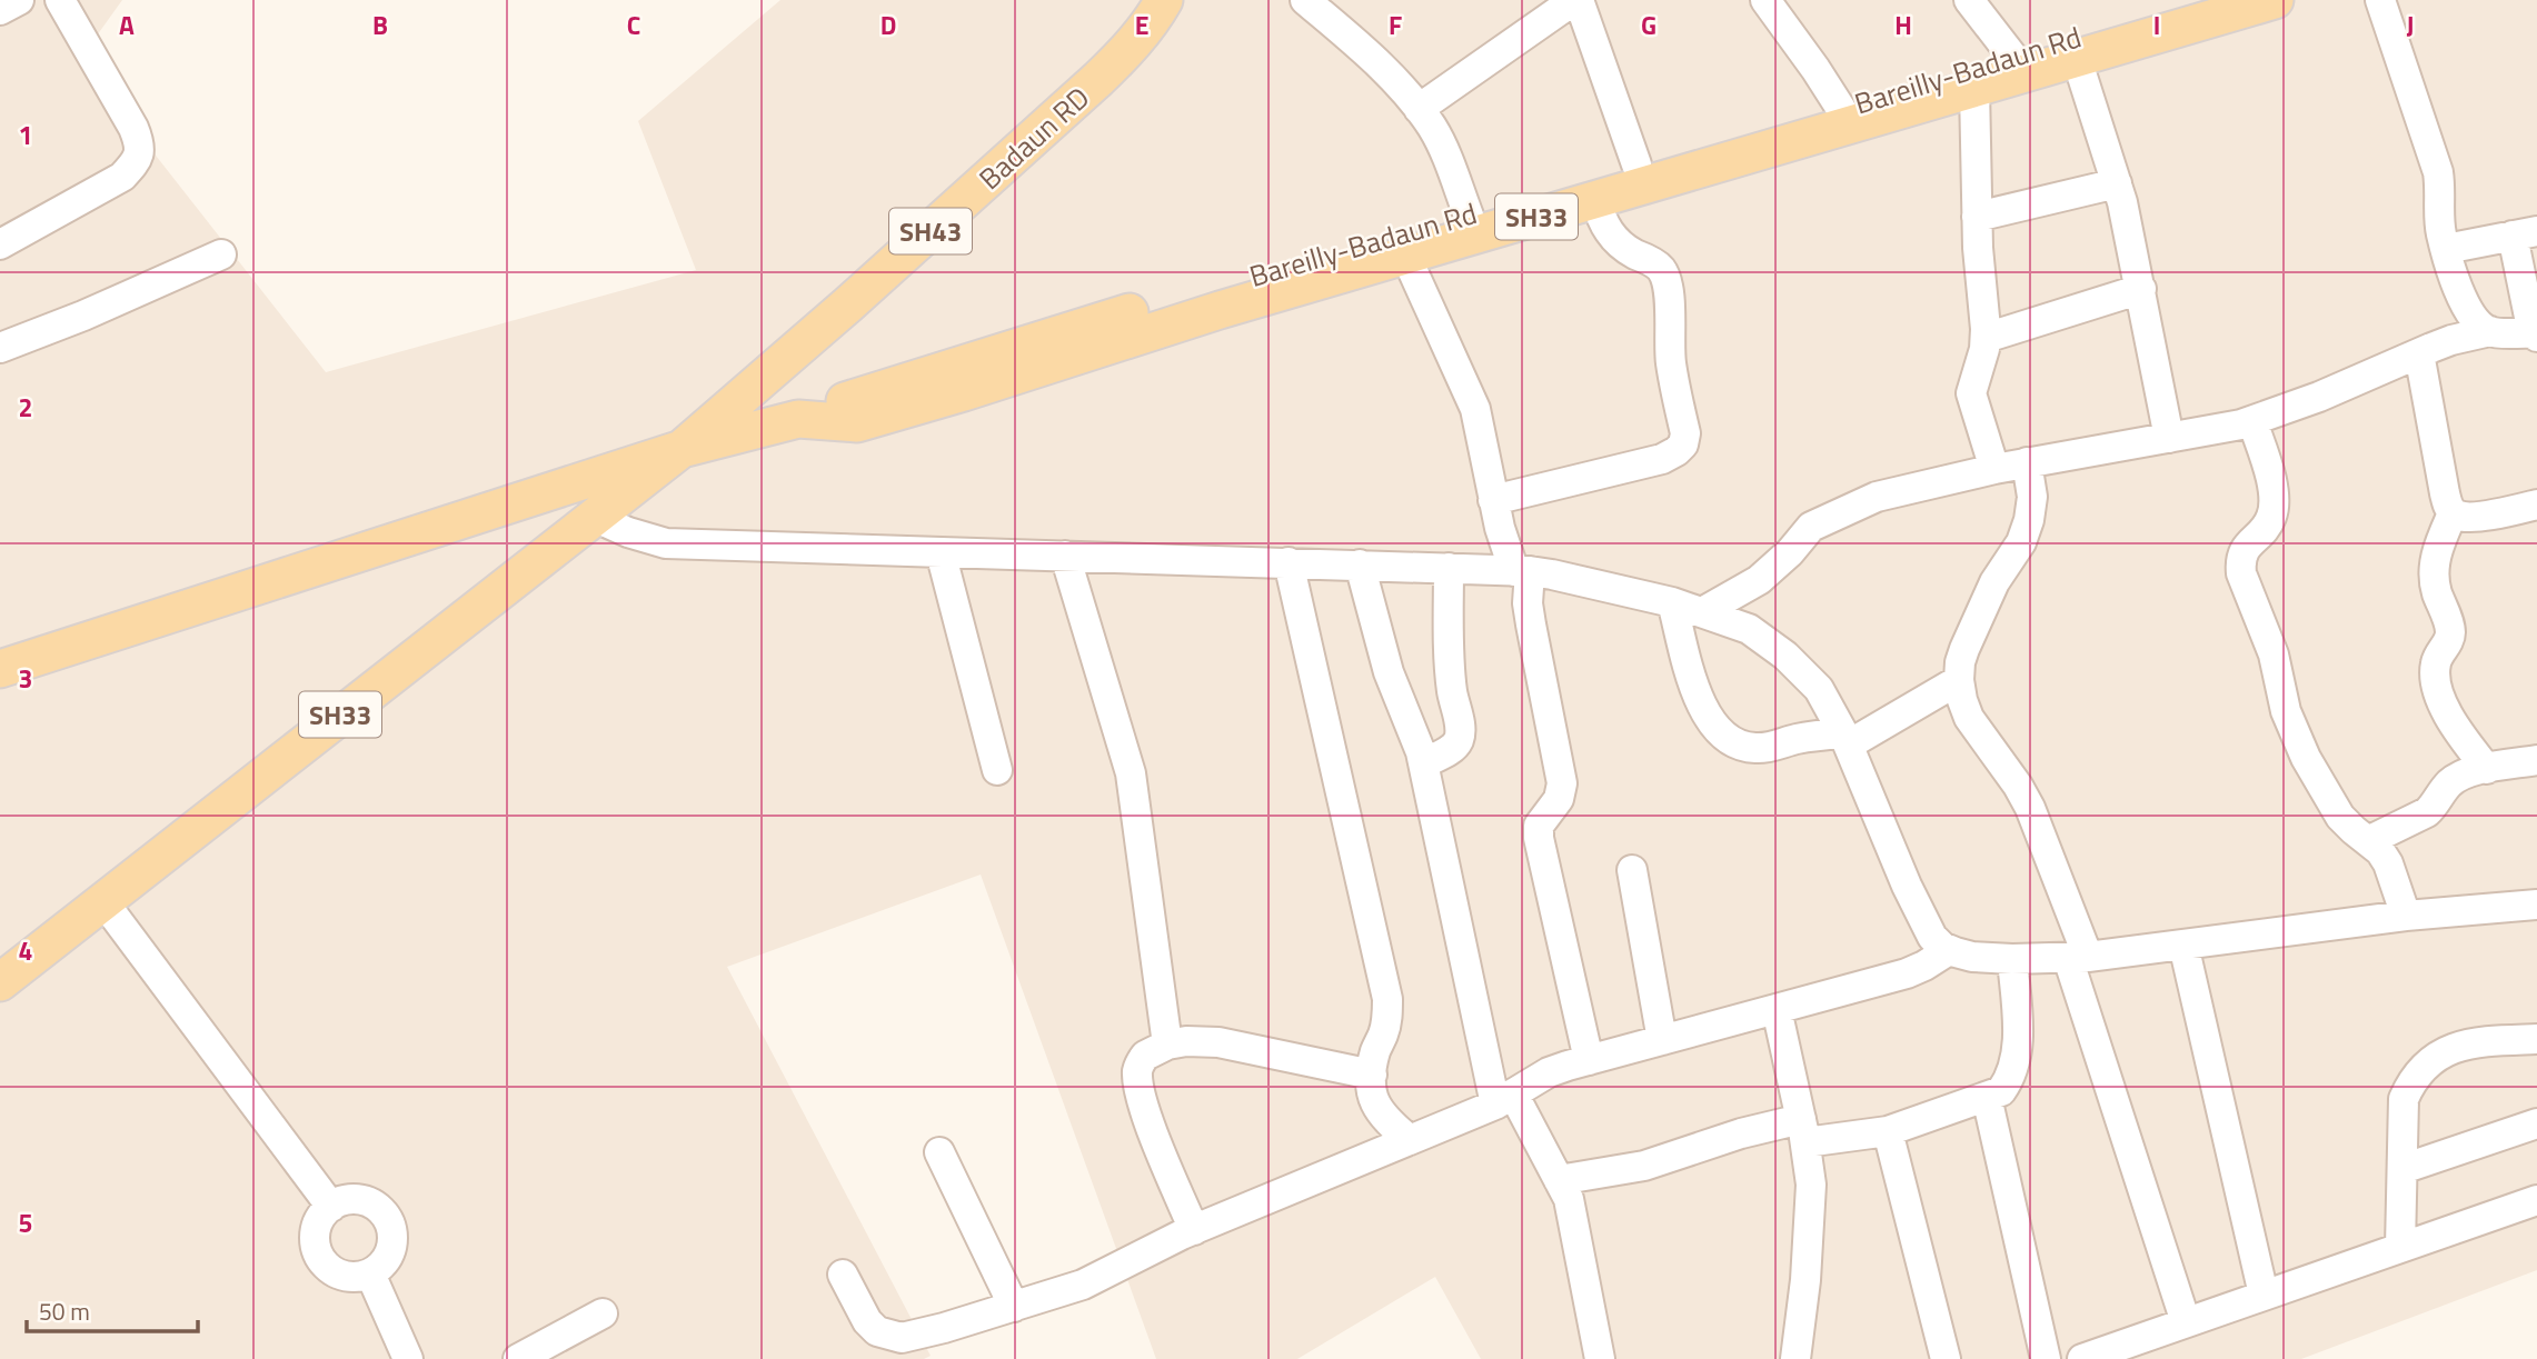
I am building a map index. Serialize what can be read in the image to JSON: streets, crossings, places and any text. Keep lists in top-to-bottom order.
{
  "streets": {
    "main road": [
      "Bareilly-Badaun Rd",
      "Badaun RD",
      "SH33",
      "SH43"
    ]
  },
  "crossings": [
    ["Bareilly-Badaun Rd", "SH33"],
    ["Badaun RD", "SH33"]
  ],
  "scale_bar": "50 m",
  "grid": {
    "columns": [
      "A",
      "B",
      "C",
      "D",
      "E",
      "F",
      "G",
      "H",
      "I",
      "J"
    ],
    "rows": [
      "1",
      "2",
      "3",
      "4",
      "5"
    ]
  }
}
